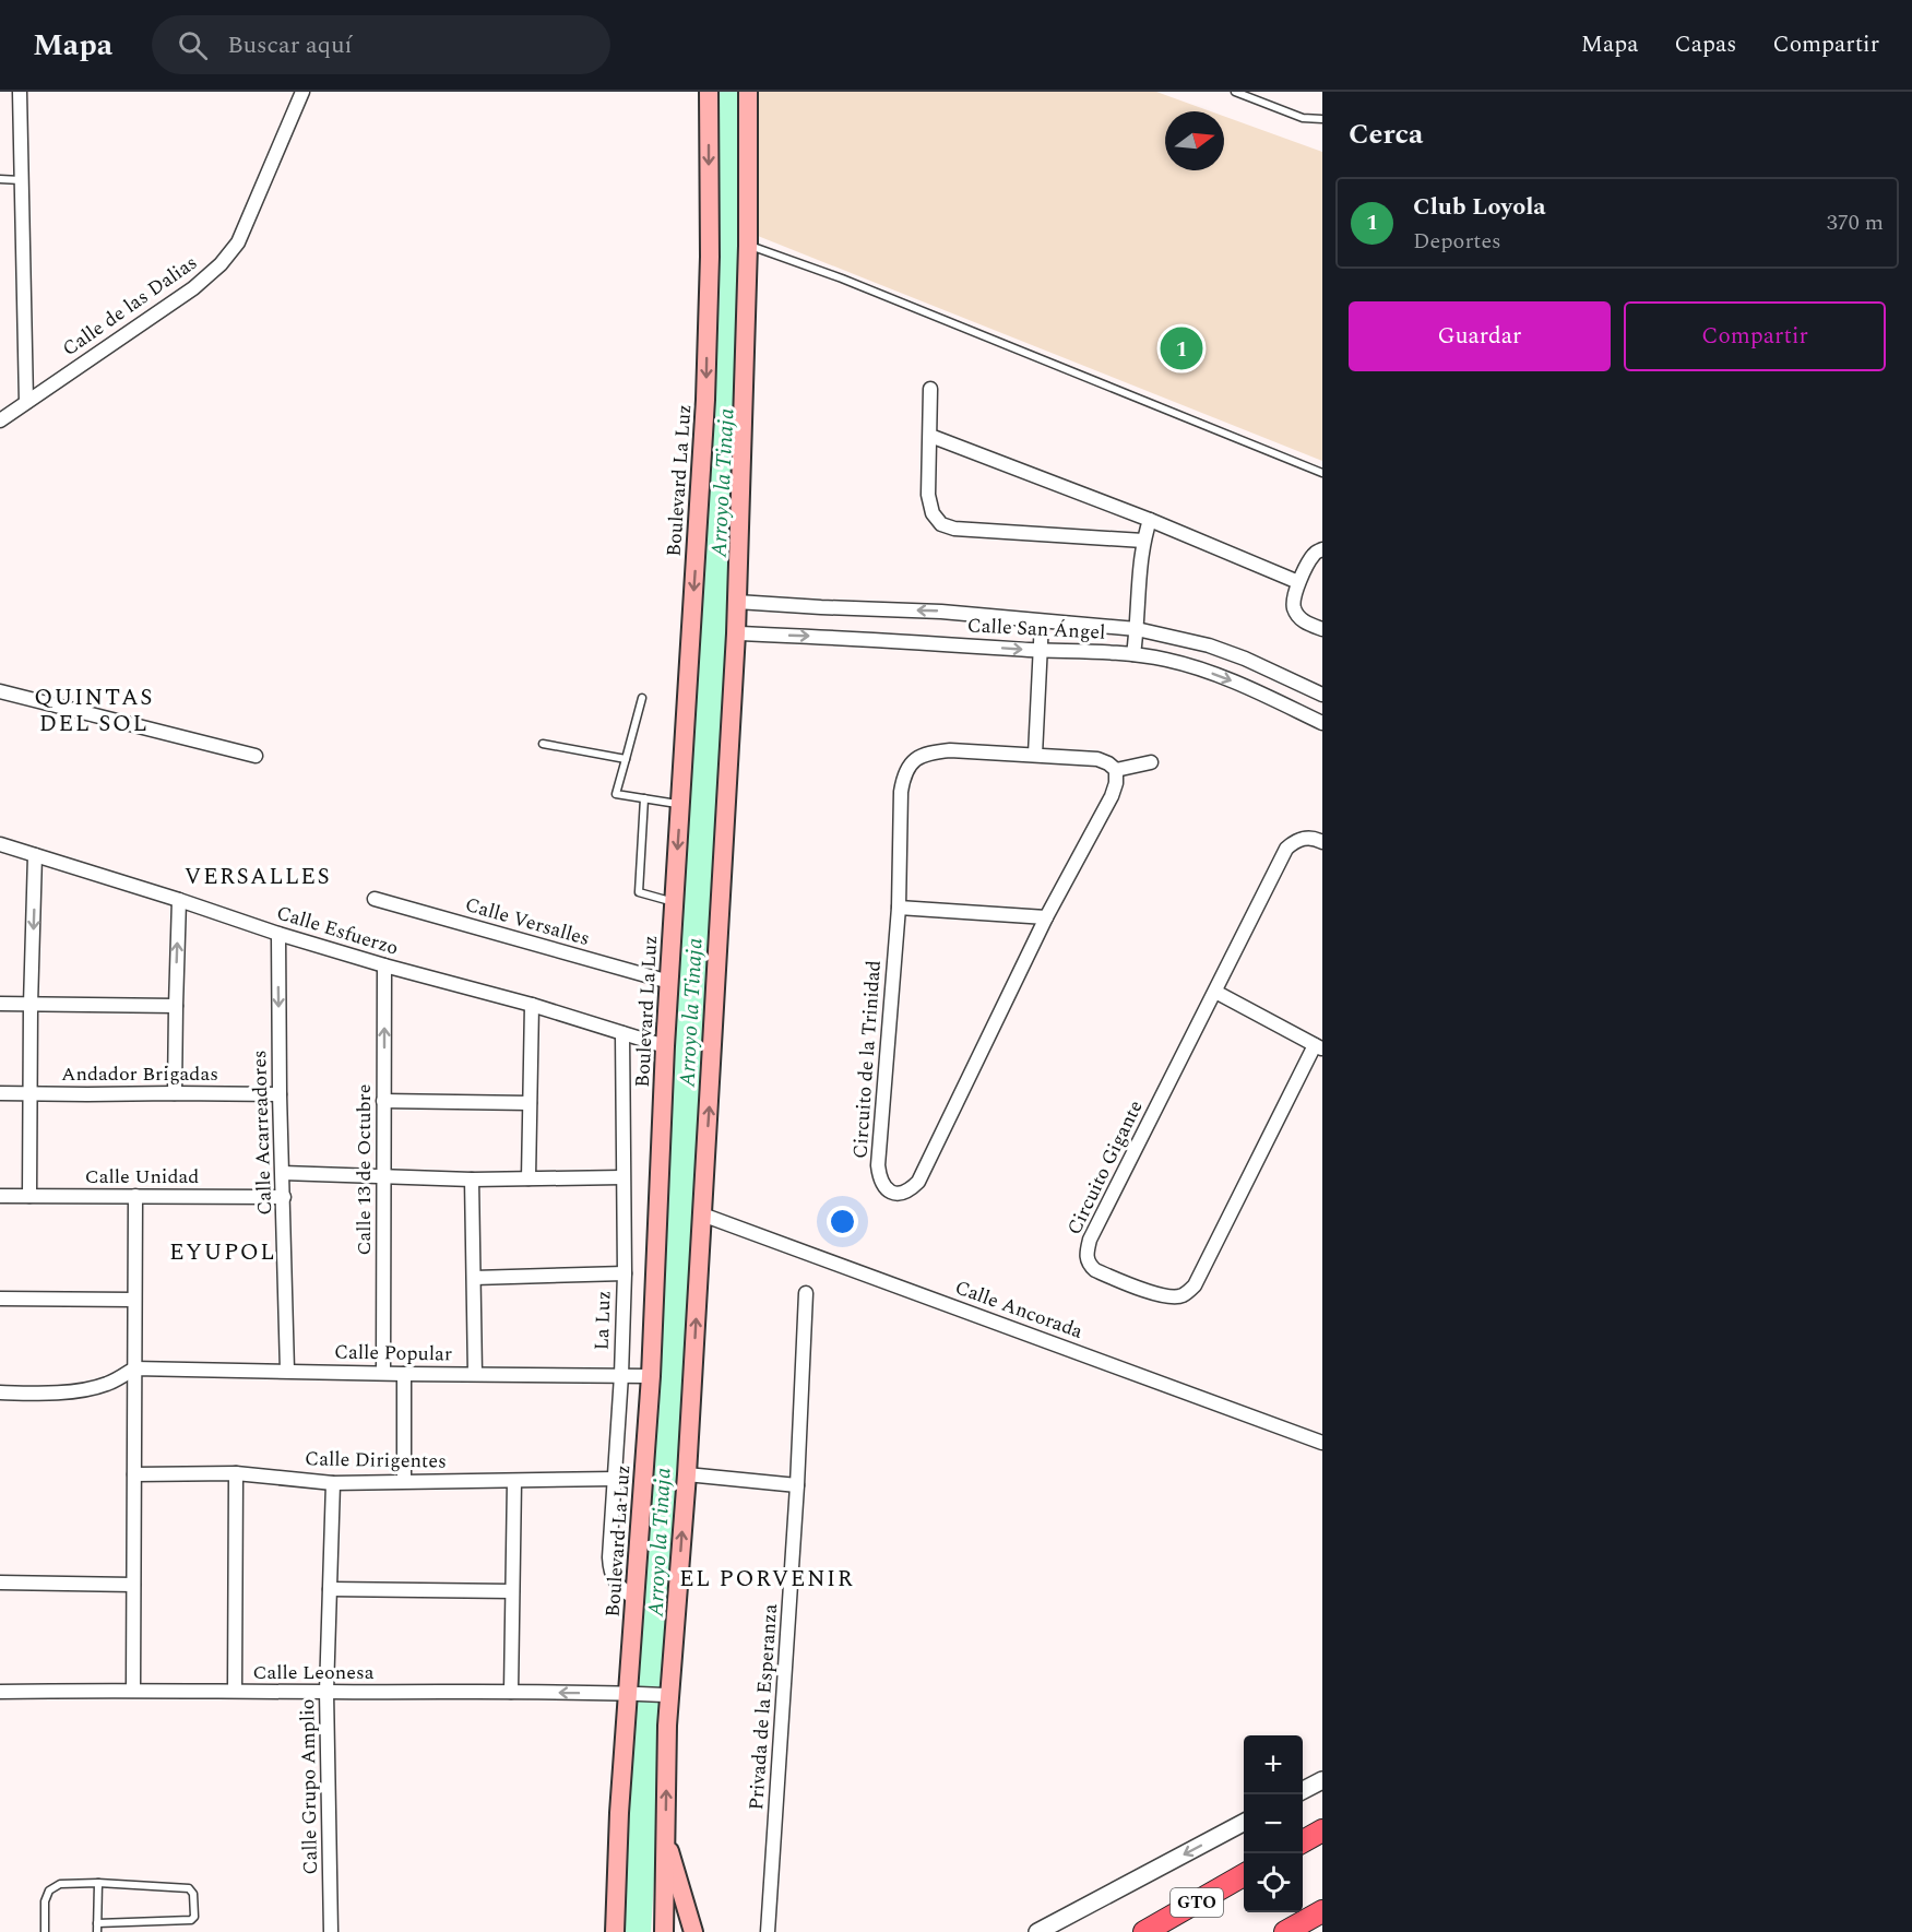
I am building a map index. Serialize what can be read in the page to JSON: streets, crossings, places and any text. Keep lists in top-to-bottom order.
{
  "streets": {
    "main road": ["Boulevard La Luz", "GTO"],
    "street": [
      "Calle de las Dalias",
      "Calle San Ángel",
      "Calle Versalles",
      "Calle Esfuerzo",
      "Circuito de la Trinidad",
      "Andador Brigadas",
      "Calle Acarreadores",
      "Circuito Gigante",
      "Calle 13 de Octubre",
      "Calle Unidad",
      "Calle Ancorada",
      "La Luz",
      "Calle Popular",
      "Calle Dirigentes",
      "Calle Leonesa",
      "Privada de la Esperanza",
      "Calle Grupo Amplio"
    ]
  },
  "crossings": [
    ["Boulevard La Luz", "Calle Versalles"],
    ["Boulevard La Luz", "Calle Esfuerzo"],
    ["Boulevard La Luz", "La Luz"],
    ["Boulevard La Luz", "Calle Popular"],
    ["Boulevard La Luz", "Calle Leonesa"],
    ["Calle Esfuerzo", "Calle Acarreadores"],
    ["Calle Esfuerzo", "Calle 13 de Octubre"],
    ["Calle Esfuerzo", "La Luz"],
    ["Andador Brigadas", "Calle Acarreadores"],
    ["Calle Acarreadores", "Calle Unidad"],
    ["Calle Acarreadores", "Calle Popular"],
    ["Calle 13 de Octubre", "Calle Popular"],
    ["La Luz", "Calle Popular"],
    ["La Luz", "Calle Dirigentes"],
    ["Calle Dirigentes", "Calle Grupo Amplio"],
    ["Calle Leonesa", "Calle Grupo Amplio"]
  ],
  "districts": [
    "QUINTAS DEL SOL",
    "VERSALLES",
    "EYUPOL",
    "EL PORVENIR"
  ],
  "water": ["Arroyo la Tinaja"],
  "north": "right",
  "page": {
    "header": "Mapa",
    "search": "Buscar aquí",
    "nav": ["Mapa", "Capas", "Compartir"],
    "heading": "Cerca",
    "list": [
      {
        "mark": "1",
        "name": "Club Loyola",
        "note": "Deportes",
        "value": "370 m"
      }
    ],
    "buttons": ["Guardar", "Compartir"],
    "pins": "1",
    "map_buttons": ["+", "−"]
  }
}
